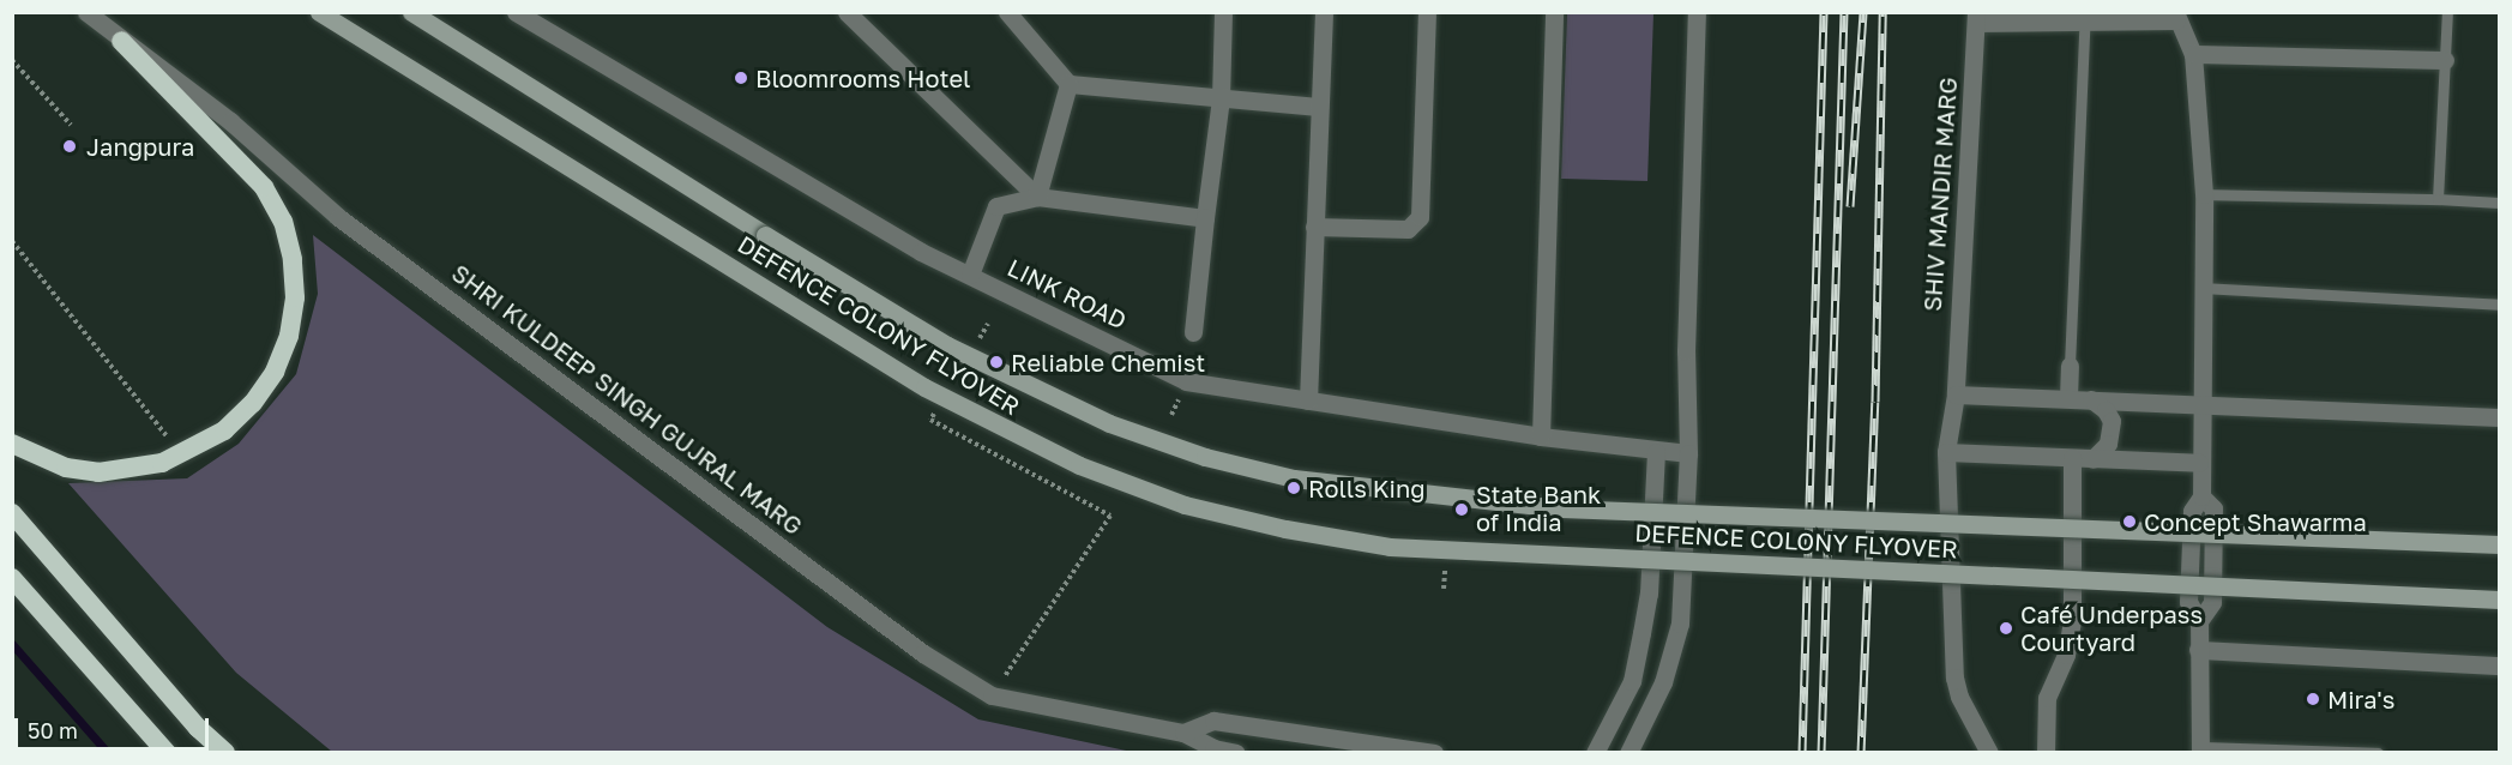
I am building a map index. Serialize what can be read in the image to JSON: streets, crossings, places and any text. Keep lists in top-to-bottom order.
{
  "streets": {
    "main road": ["DEFENCE COLONY FLYOVER"],
    "street": ["SHIV MANDIR MARG", "LINK ROAD", "SHRI KULDEEP SINGH GUJRAL MARG"]
  },
  "places": [
    "Bloomrooms Hotel",
    "Jangpura",
    "Reliable Chemist",
    "Rolls King",
    "State Bank of India",
    "Concept Shawarma",
    "Café Underpass Courtyard",
    "Mira's"
  ],
  "scale_bar": "50 m"
}
